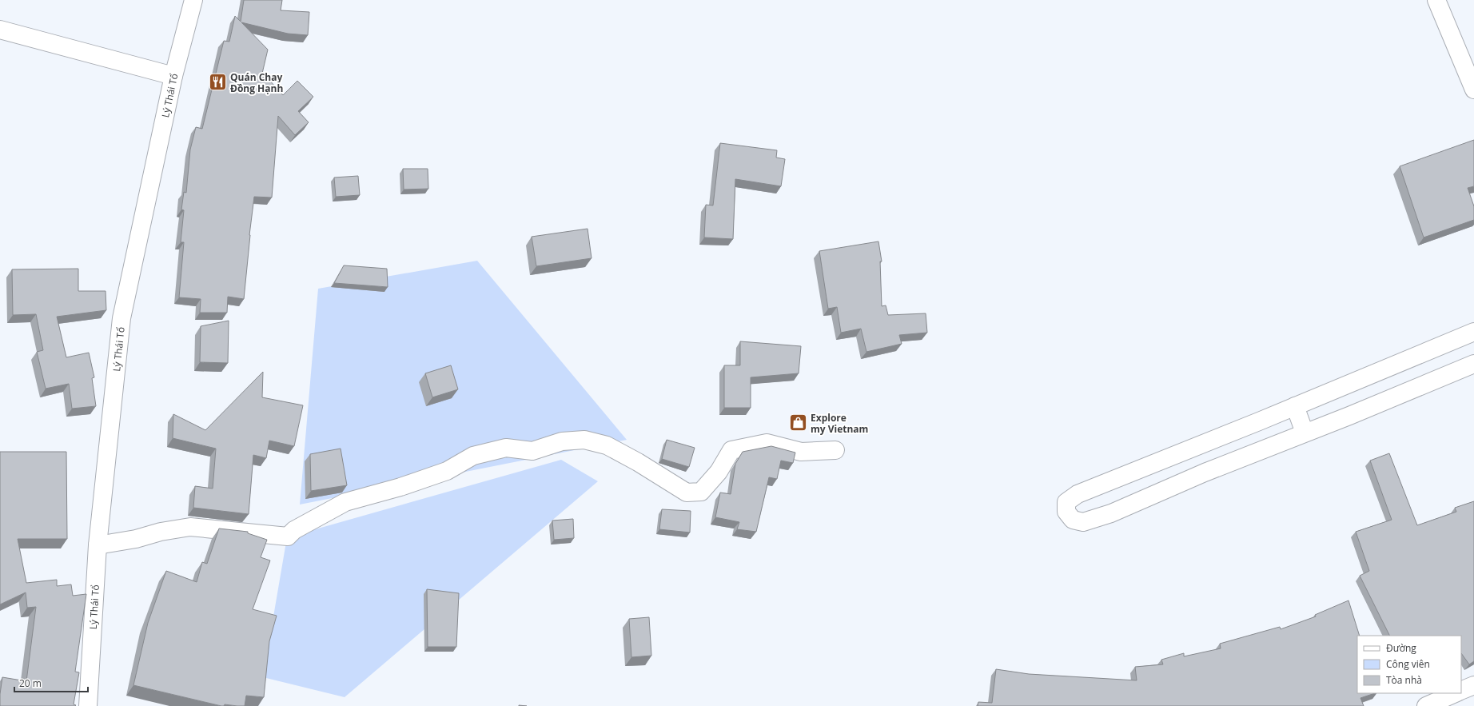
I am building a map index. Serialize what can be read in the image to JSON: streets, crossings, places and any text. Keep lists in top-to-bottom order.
{
  "streets": {
    "street": ["Lý Thái Tổ"]
  },
  "places": {
    "restaurant": ["Quán Chay Đồng Hạnh"],
    "shop": ["Explore my Vietnam"]
  },
  "legend": ["Đường", "Công viên", "Tòa nhà"],
  "scale_bar": "20 m"
}
